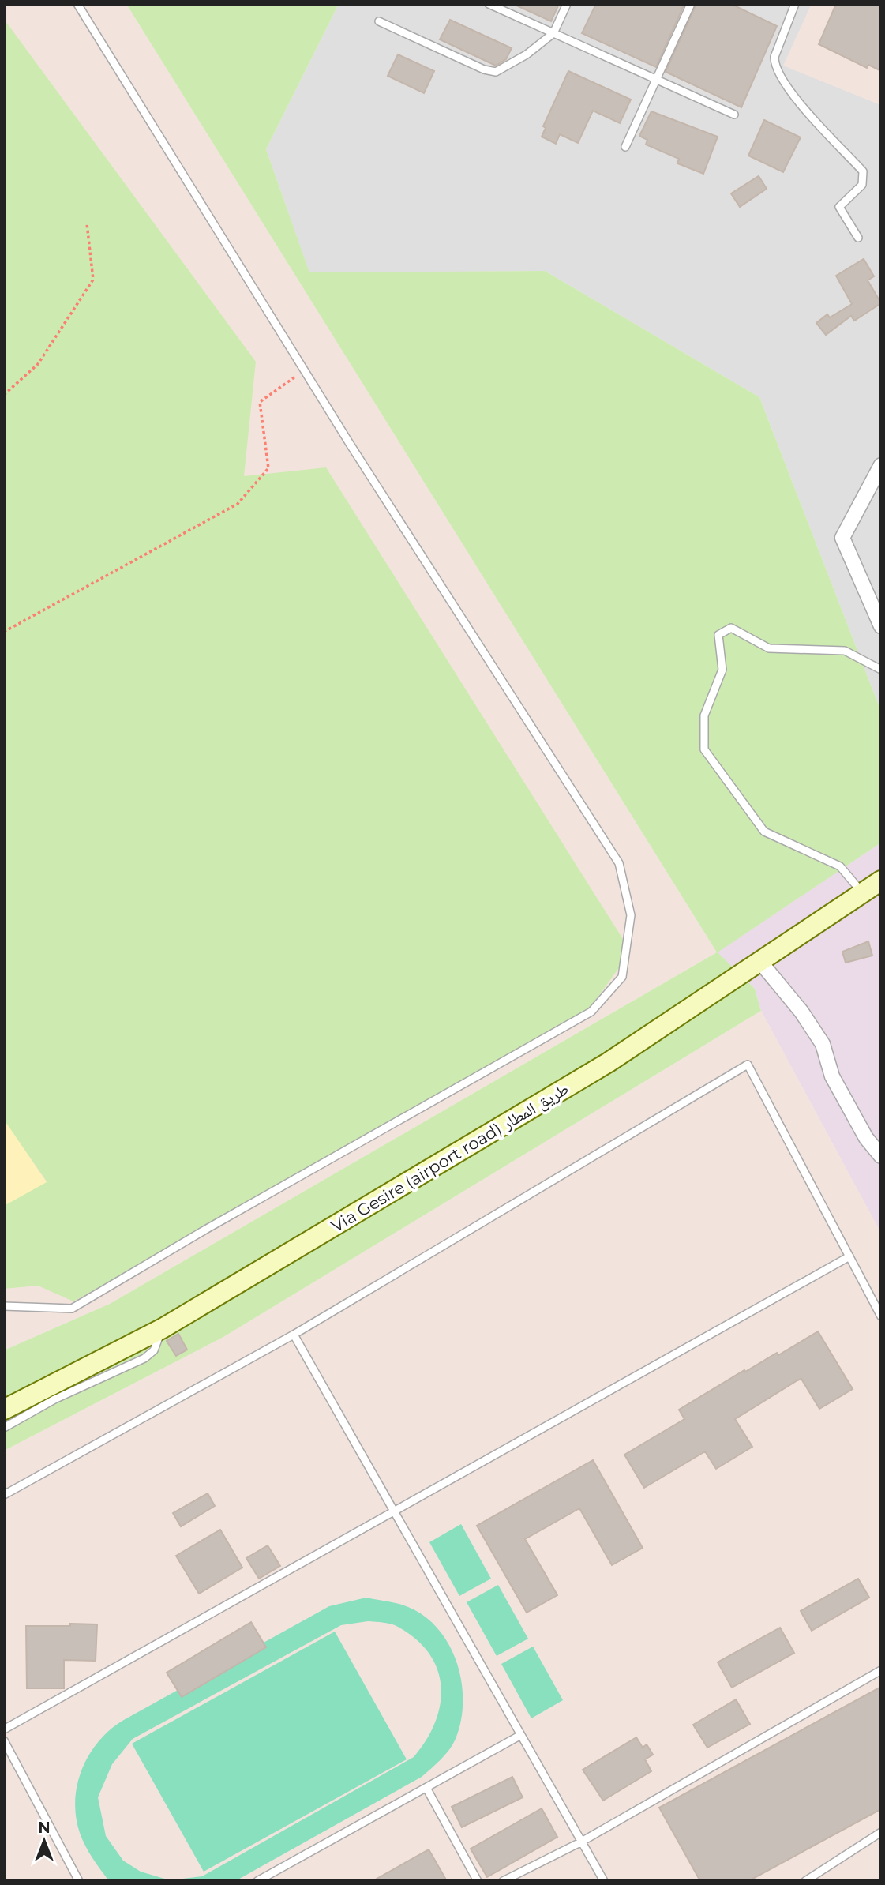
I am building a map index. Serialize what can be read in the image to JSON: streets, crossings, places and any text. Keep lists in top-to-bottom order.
{
  "streets": {
    "main road": ["Via Gesire (airport road) طريق المطار"]
  },
  "north": "top"
}
